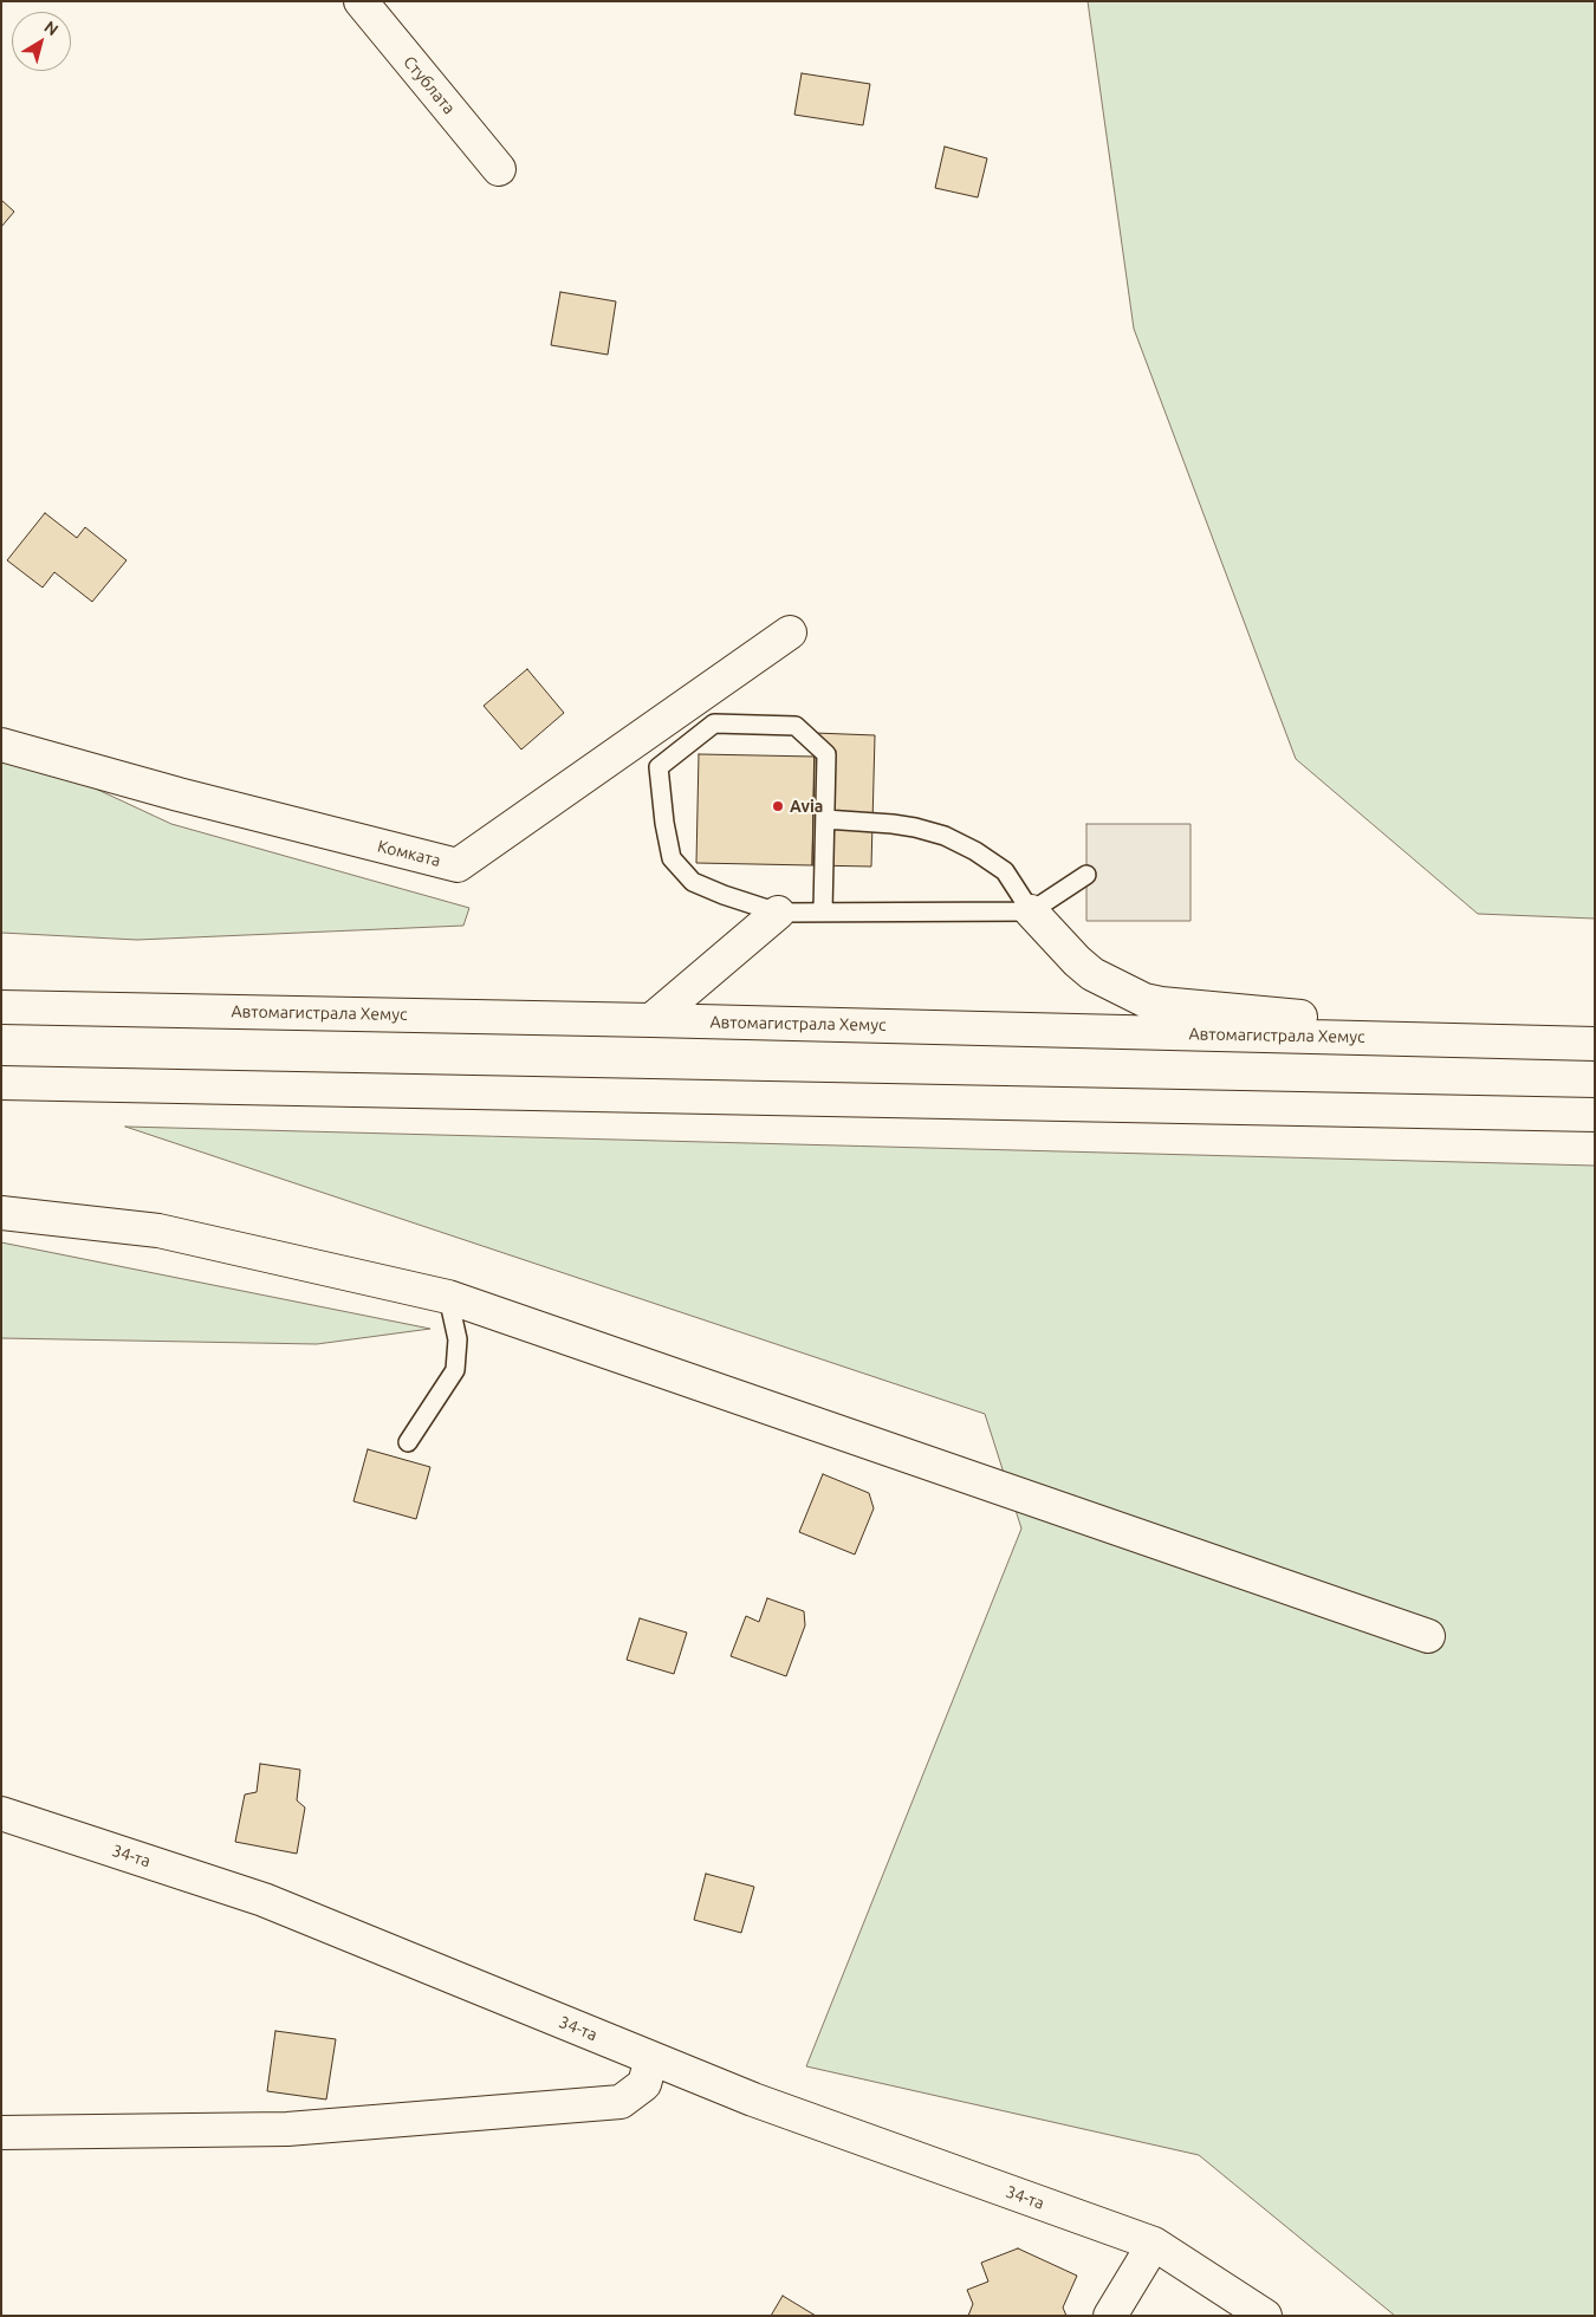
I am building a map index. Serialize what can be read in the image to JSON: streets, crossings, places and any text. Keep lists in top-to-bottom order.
{
  "streets": {
    "main road": [
      "Стублата",
      "Комката",
      "Автомагистрала Хемус",
      "34-та"
    ]
  },
  "places": ["Avia"],
  "north": "top right"
}
